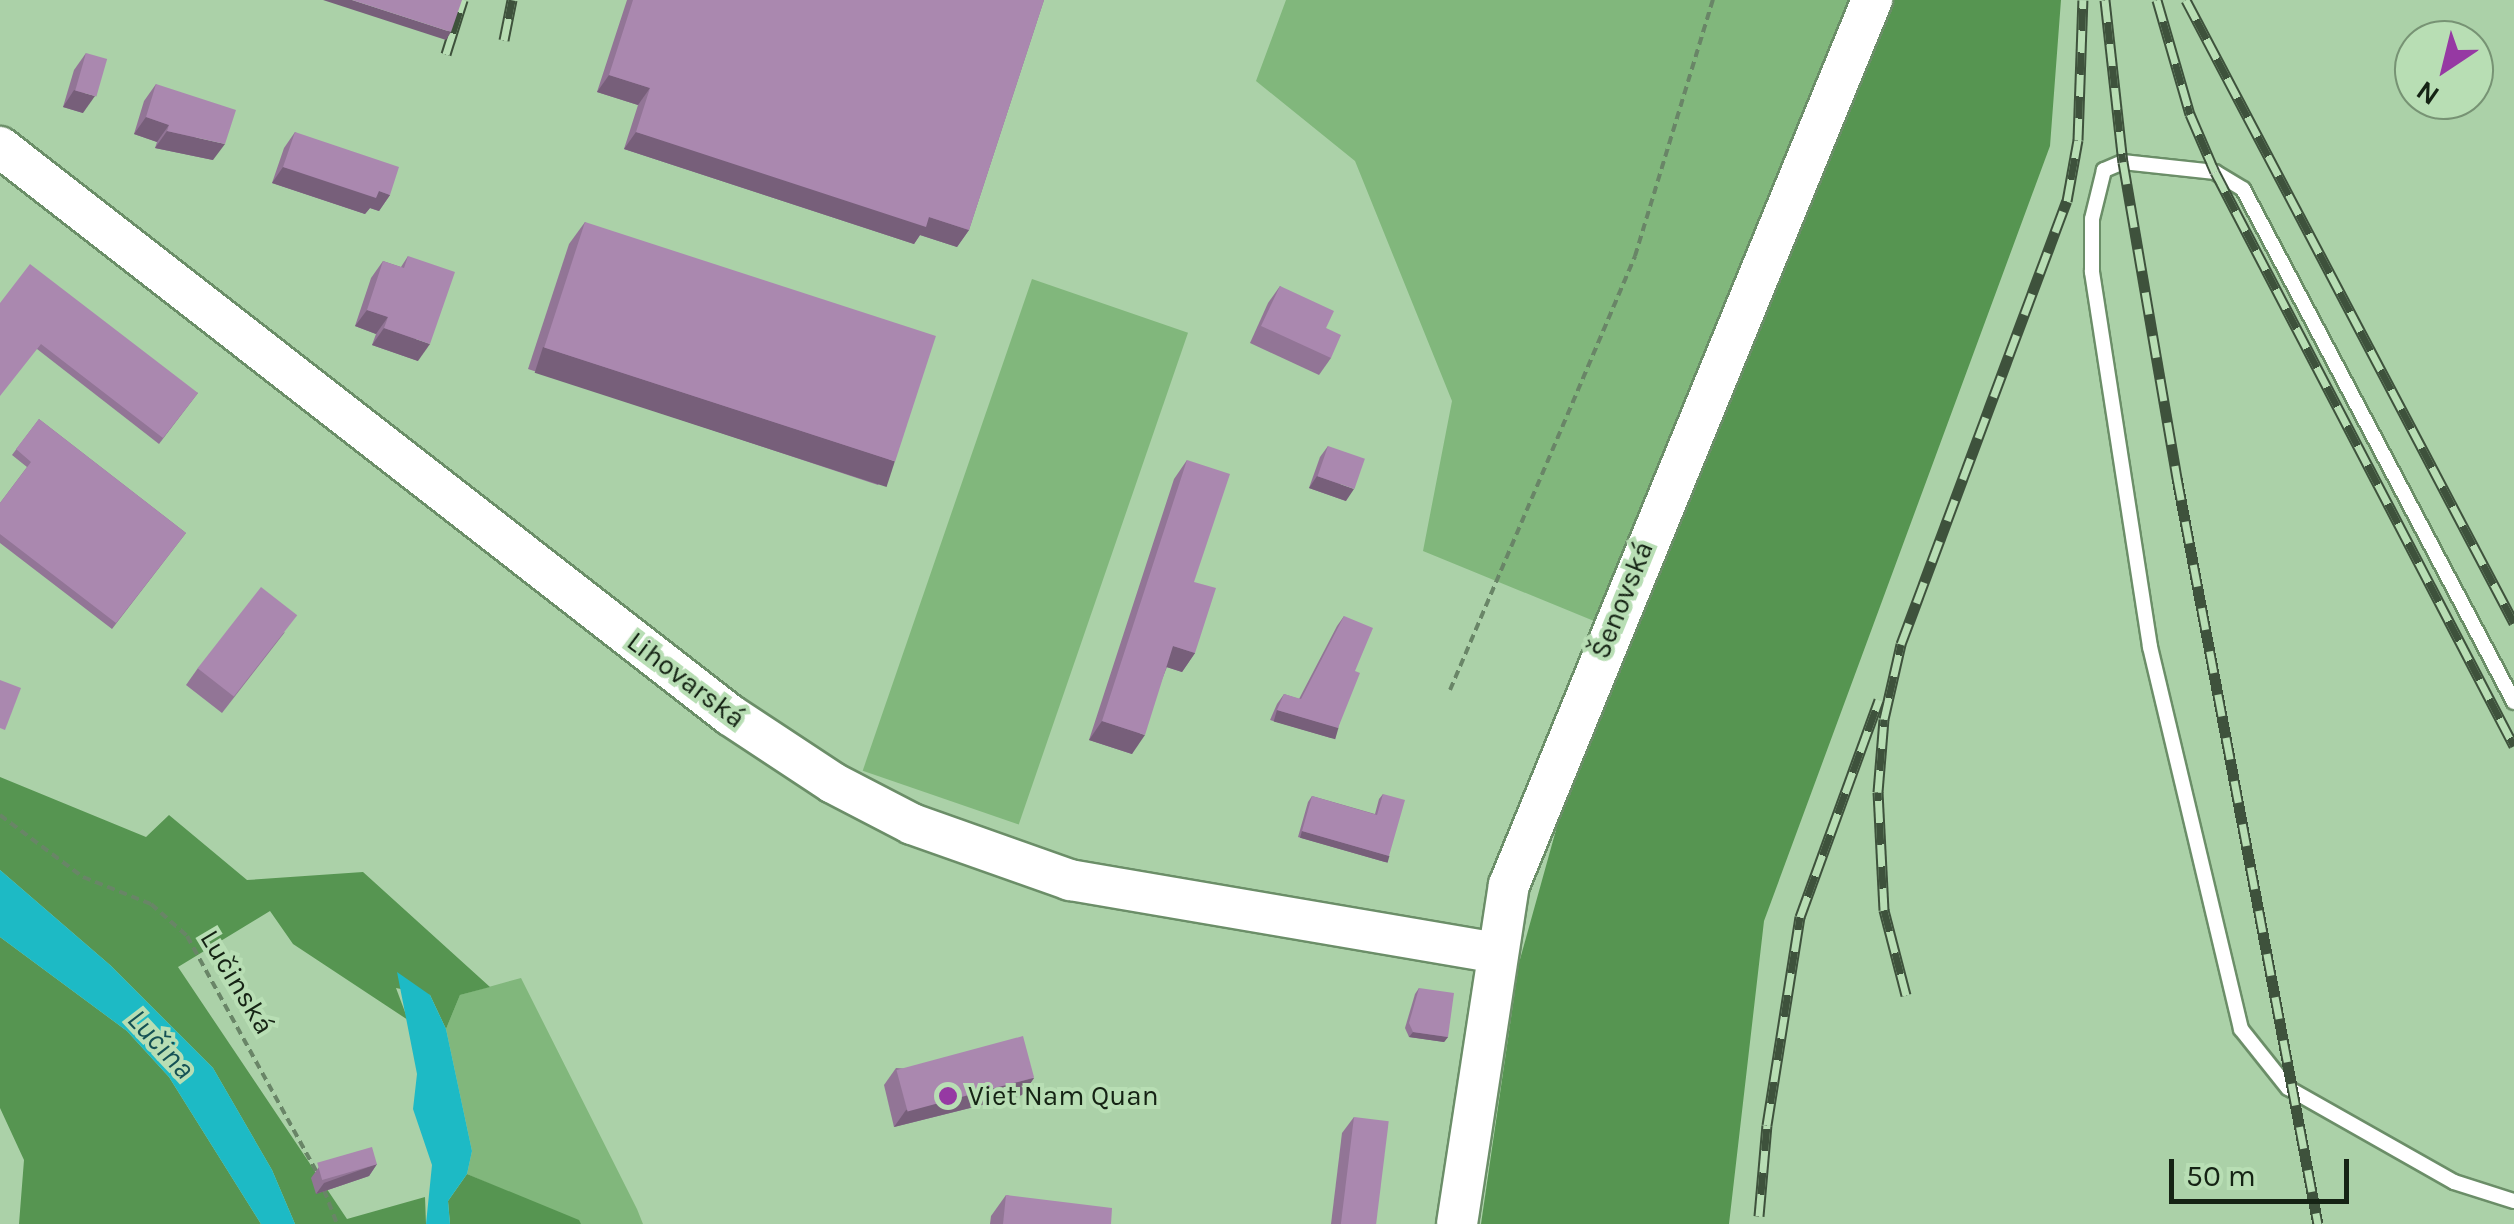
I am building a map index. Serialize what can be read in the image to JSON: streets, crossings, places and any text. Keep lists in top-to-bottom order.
{
  "streets": {
    "street": ["Šenovská", "Lihovarská"],
    "path": ["Lučinská"]
  },
  "crossings": [
    ["Šenovská", "Lihovarská"]
  ],
  "water": ["Lučina"],
  "places": ["Viet Nam Quan"],
  "scale_bar": "50 m",
  "north": "bottom left"
}
